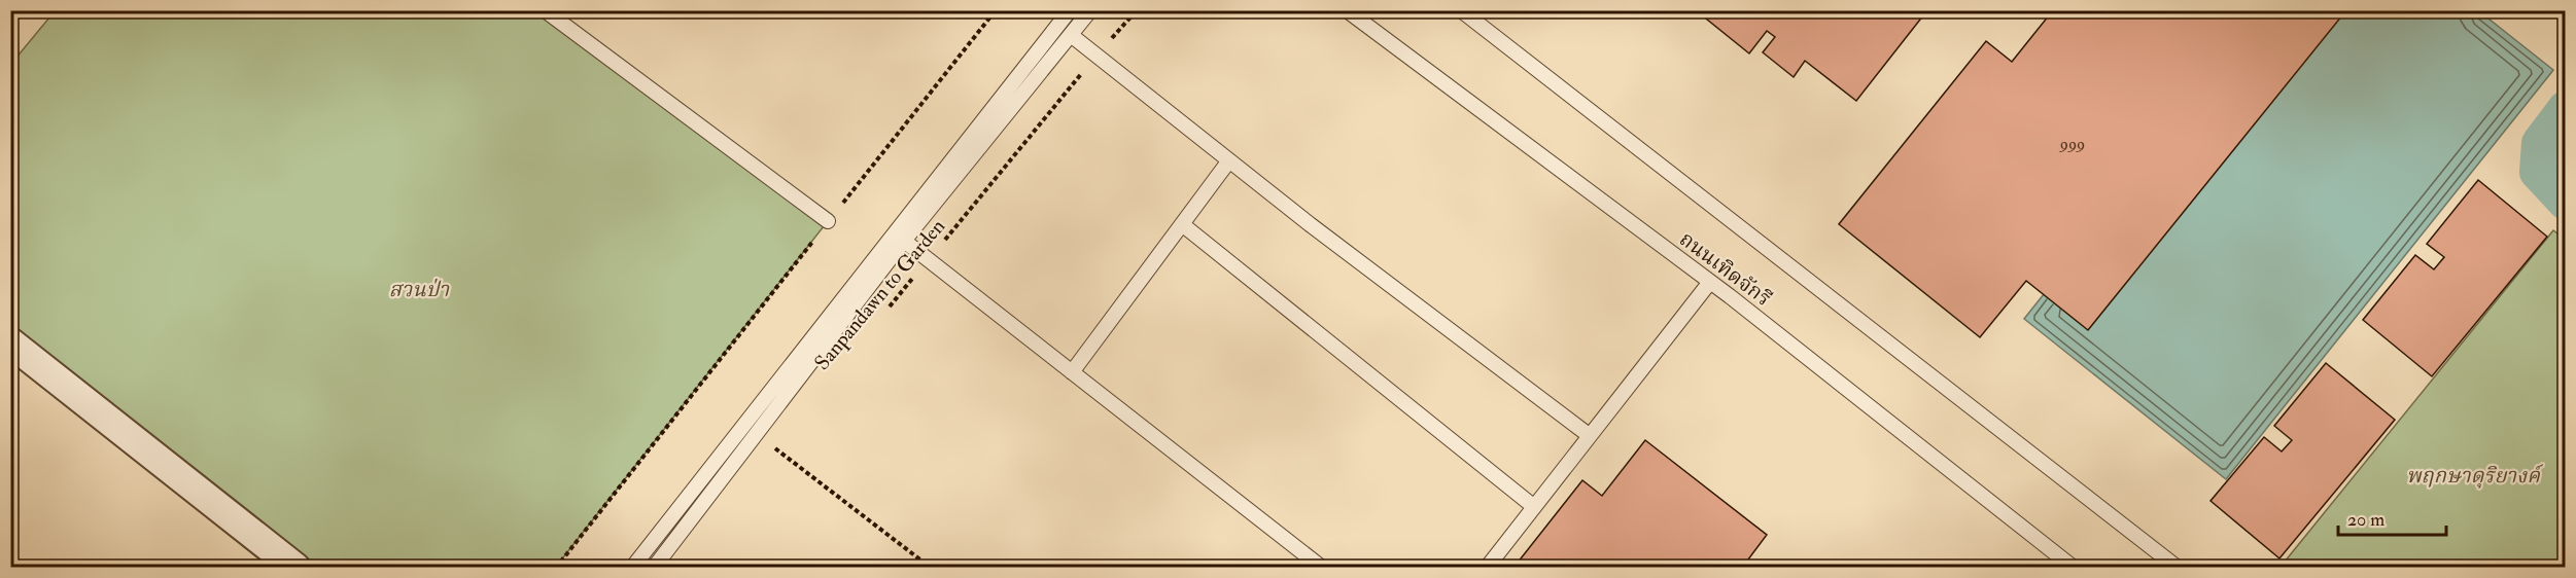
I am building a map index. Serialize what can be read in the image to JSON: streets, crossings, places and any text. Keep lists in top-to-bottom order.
{
  "streets": {
    "lane": ["ถนนเทิดจักรี"],
    "path": ["Sanpandawn to Garden"]
  },
  "parks": ["สวนป่า", "พฤกษาดุริยางค์"],
  "house_numbers": ["999"],
  "scale_bar": "20 m"
}
